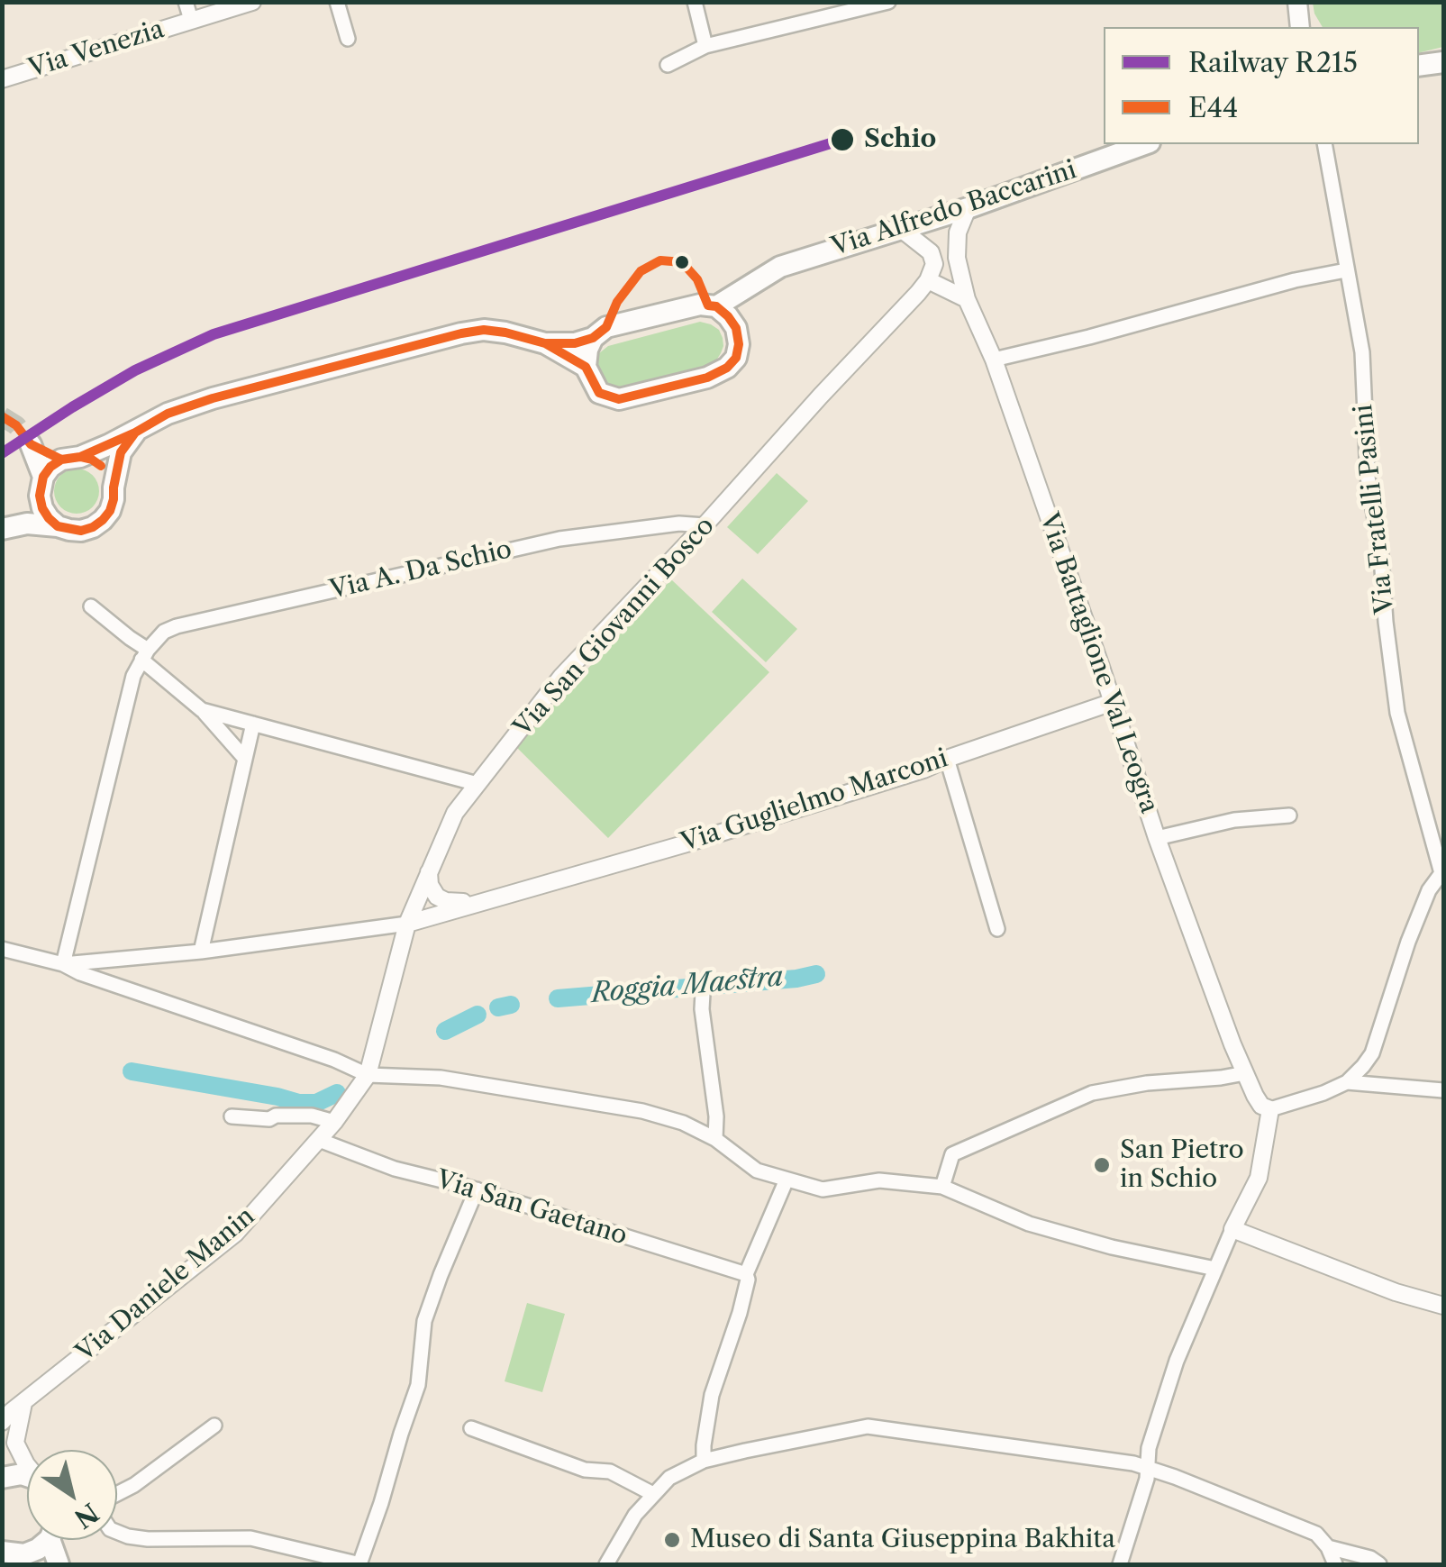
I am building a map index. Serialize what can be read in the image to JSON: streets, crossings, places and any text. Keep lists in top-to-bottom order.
{
  "streets": {
    "main road": ["Via Alfredo Baccarini"],
    "street": [
      "Via Venezia",
      "Via Fratelli Pasini",
      "Via A. Da Schio",
      "Via San Giovanni Bosco",
      "Via Battaglione Val Leogra",
      "Via Guglielmo Marconi",
      "Via San Gaetano",
      "Via Daniele Manin"
    ]
  },
  "crossings": [
    ["Via Alfredo Baccarini", "Via Battaglione Val Leogra"],
    ["Via A. Da Schio", "Via San Giovanni Bosco"],
    ["Via San Giovanni Bosco", "Via Guglielmo Marconi"],
    ["Via San Giovanni Bosco", "Via Daniele Manin"],
    ["Via Battaglione Val Leogra", "Via Guglielmo Marconi"],
    ["Via San Gaetano", "Via Daniele Manin"]
  ],
  "water": ["Roggia Maestra"],
  "places": ["Schio", "San Pietro in Schio", "Museo di Santa Giuseppina Bakhita"],
  "lines": ["rail line R215", "transit line E44"],
  "legend": ["Railway R215", "E44"],
  "north": "bottom right"
}
